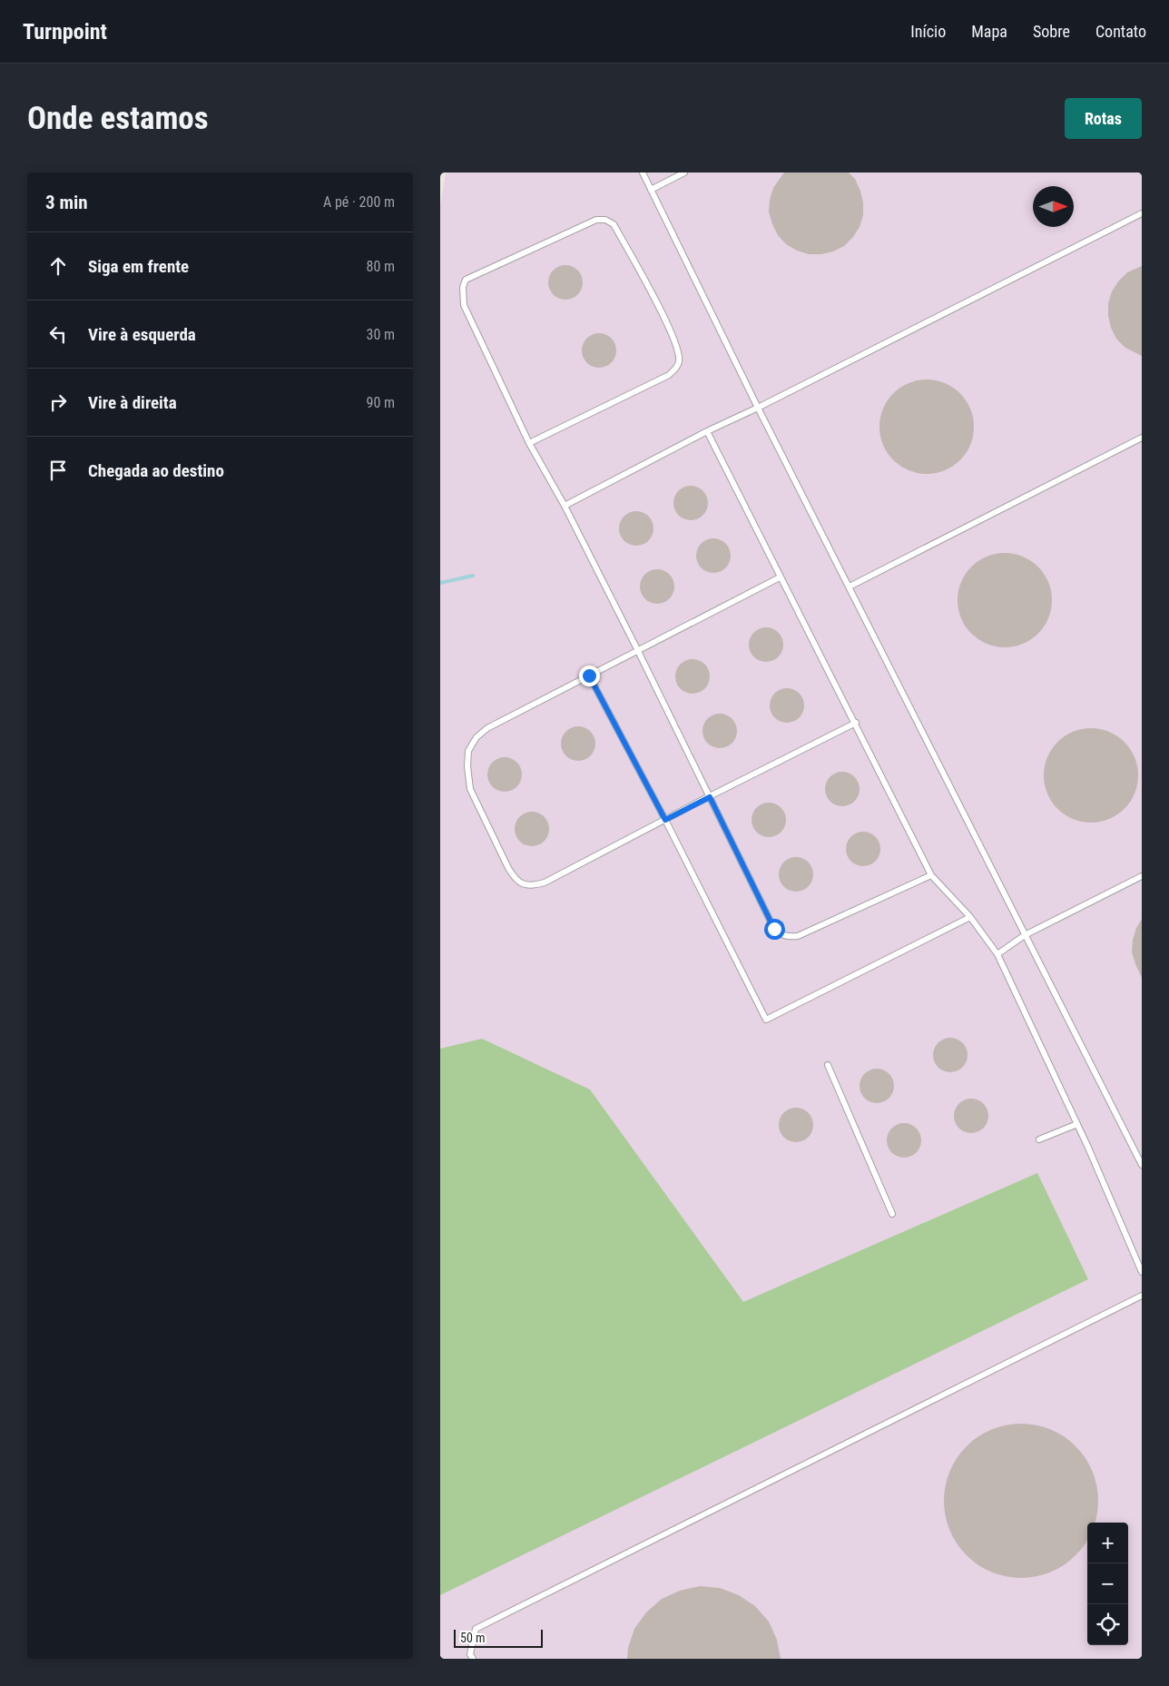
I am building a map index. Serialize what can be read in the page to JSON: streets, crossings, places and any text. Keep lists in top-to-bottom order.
{
  "scale_bar": "50 m",
  "north": "right",
  "page": {
    "header": "Turnpoint",
    "nav": [
      "Início",
      "Mapa",
      "Sobre",
      "Contato"
    ],
    "buttons": "Rotas",
    "title": "Onde estamos",
    "heading": ["3 min", "A pé · 200 m"],
    "list": [
      ["Siga em frente", "80 m"],
      ["Vire à esquerda", "30 m"],
      ["Vire à direita", "90 m"],
      "Chegada ao destino"
    ],
    "map_buttons": ["+", "−"],
    "scale": "50 m"
  }
}
